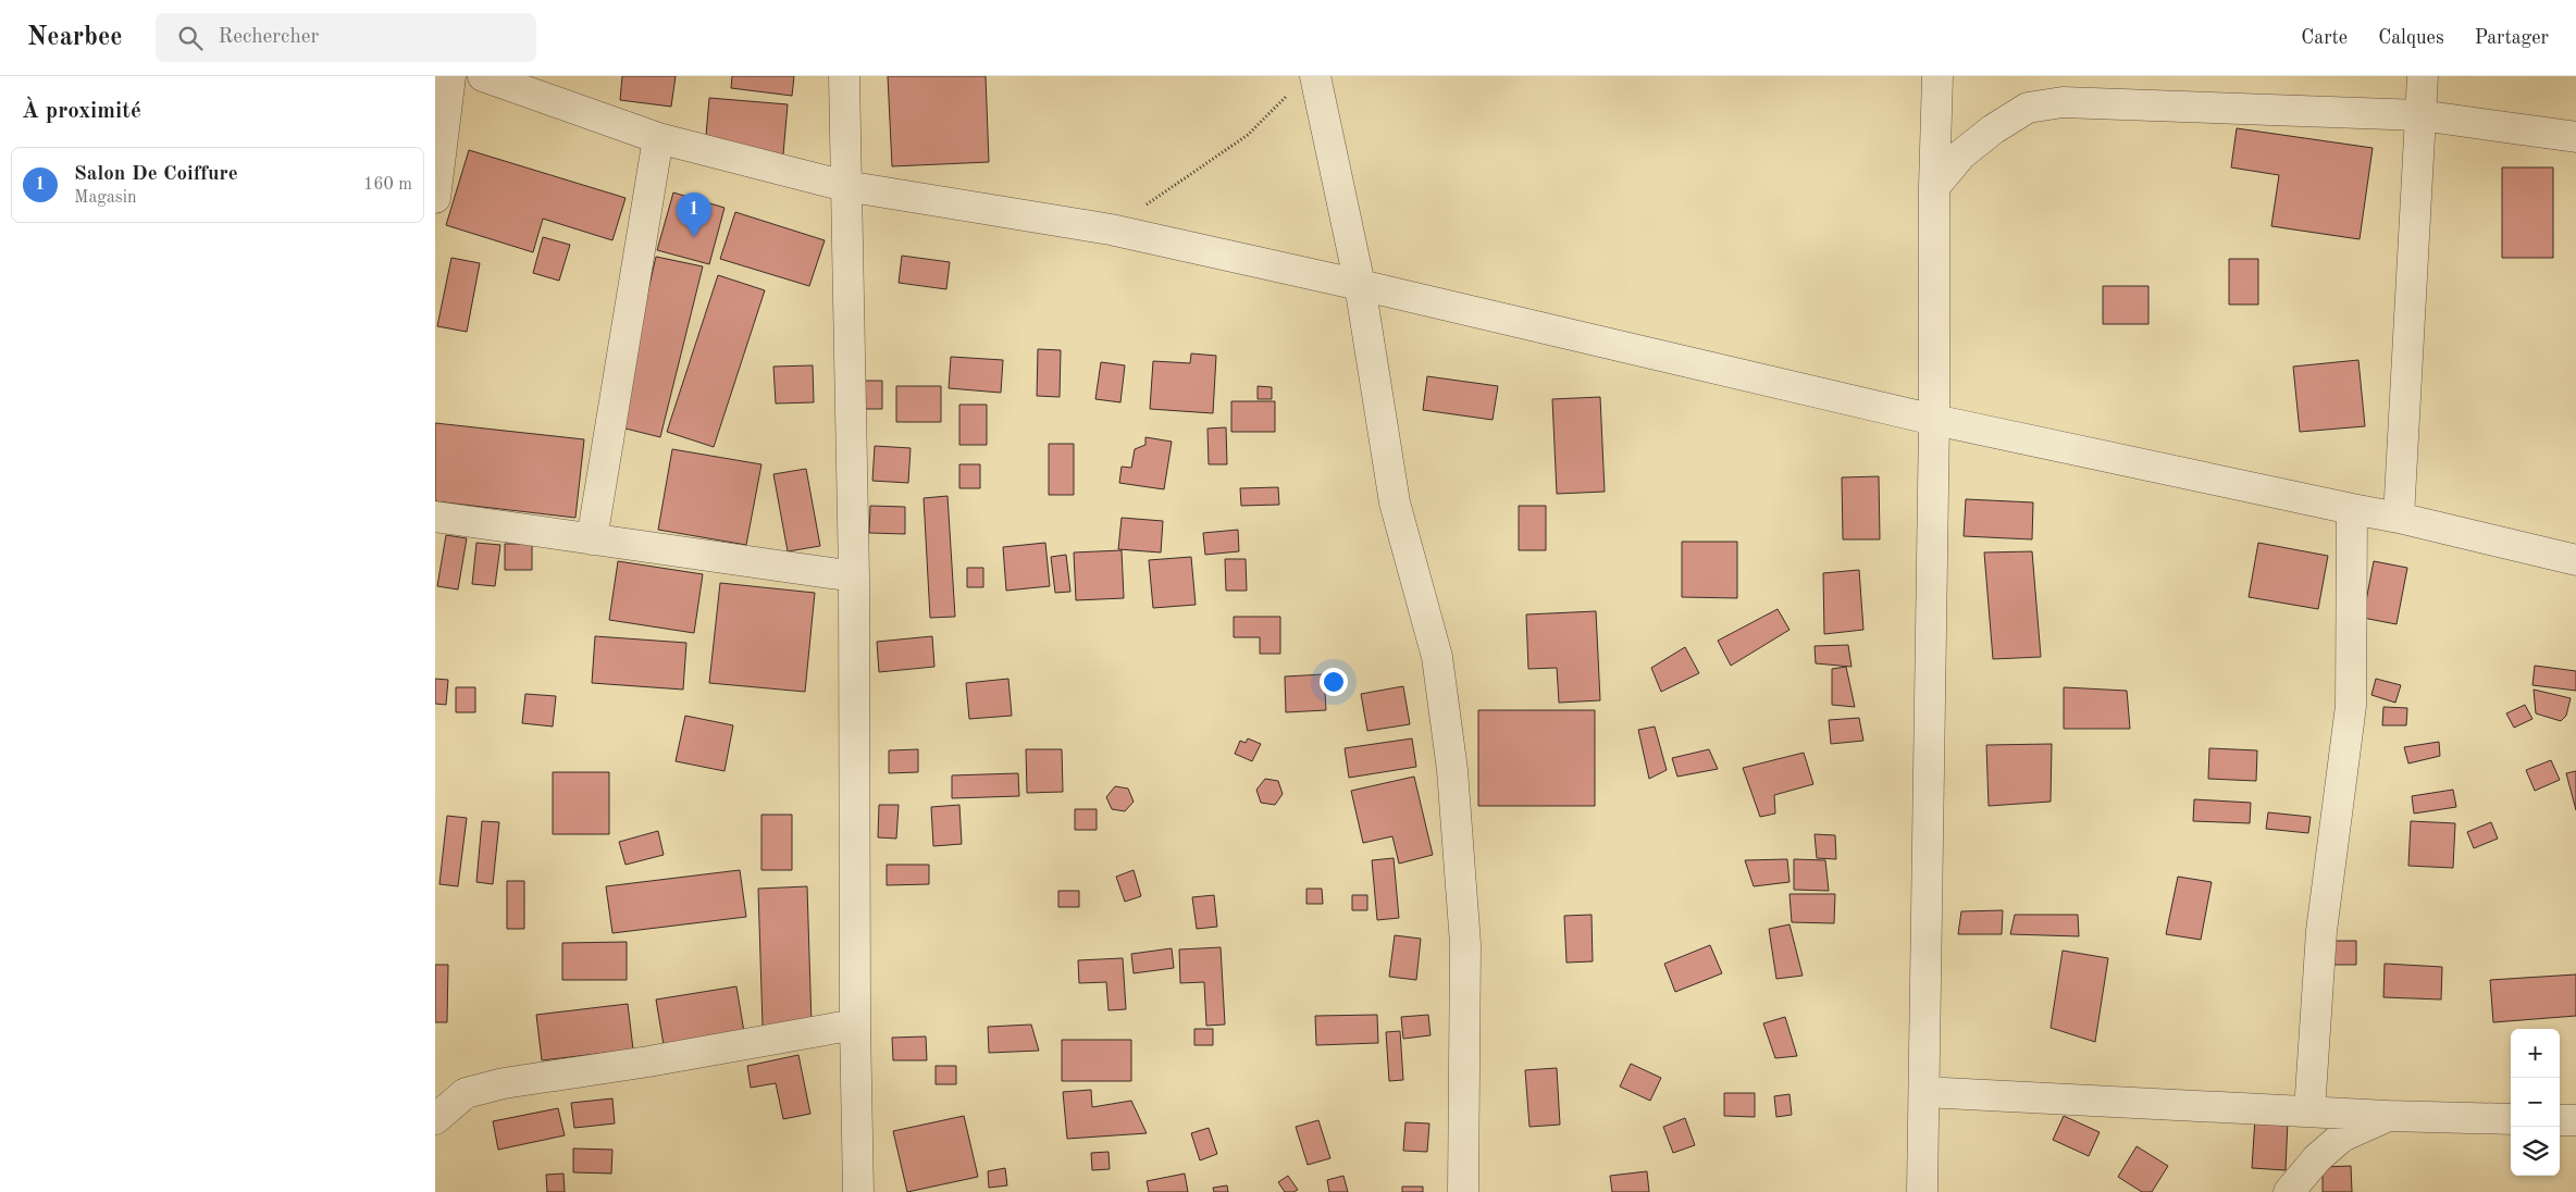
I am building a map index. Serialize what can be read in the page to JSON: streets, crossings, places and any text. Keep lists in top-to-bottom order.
{
  "page": {
    "header": "Nearbee",
    "search": "Rechercher",
    "nav": ["Carte", "Calques", "Partager"],
    "heading": "À proximité",
    "list": [
      {
        "mark": "1",
        "name": "Salon De Coiffure",
        "note": "Magasin",
        "value": "160 m"
      }
    ],
    "pins": "1",
    "map_buttons": ["+", "−"]
  }
}
